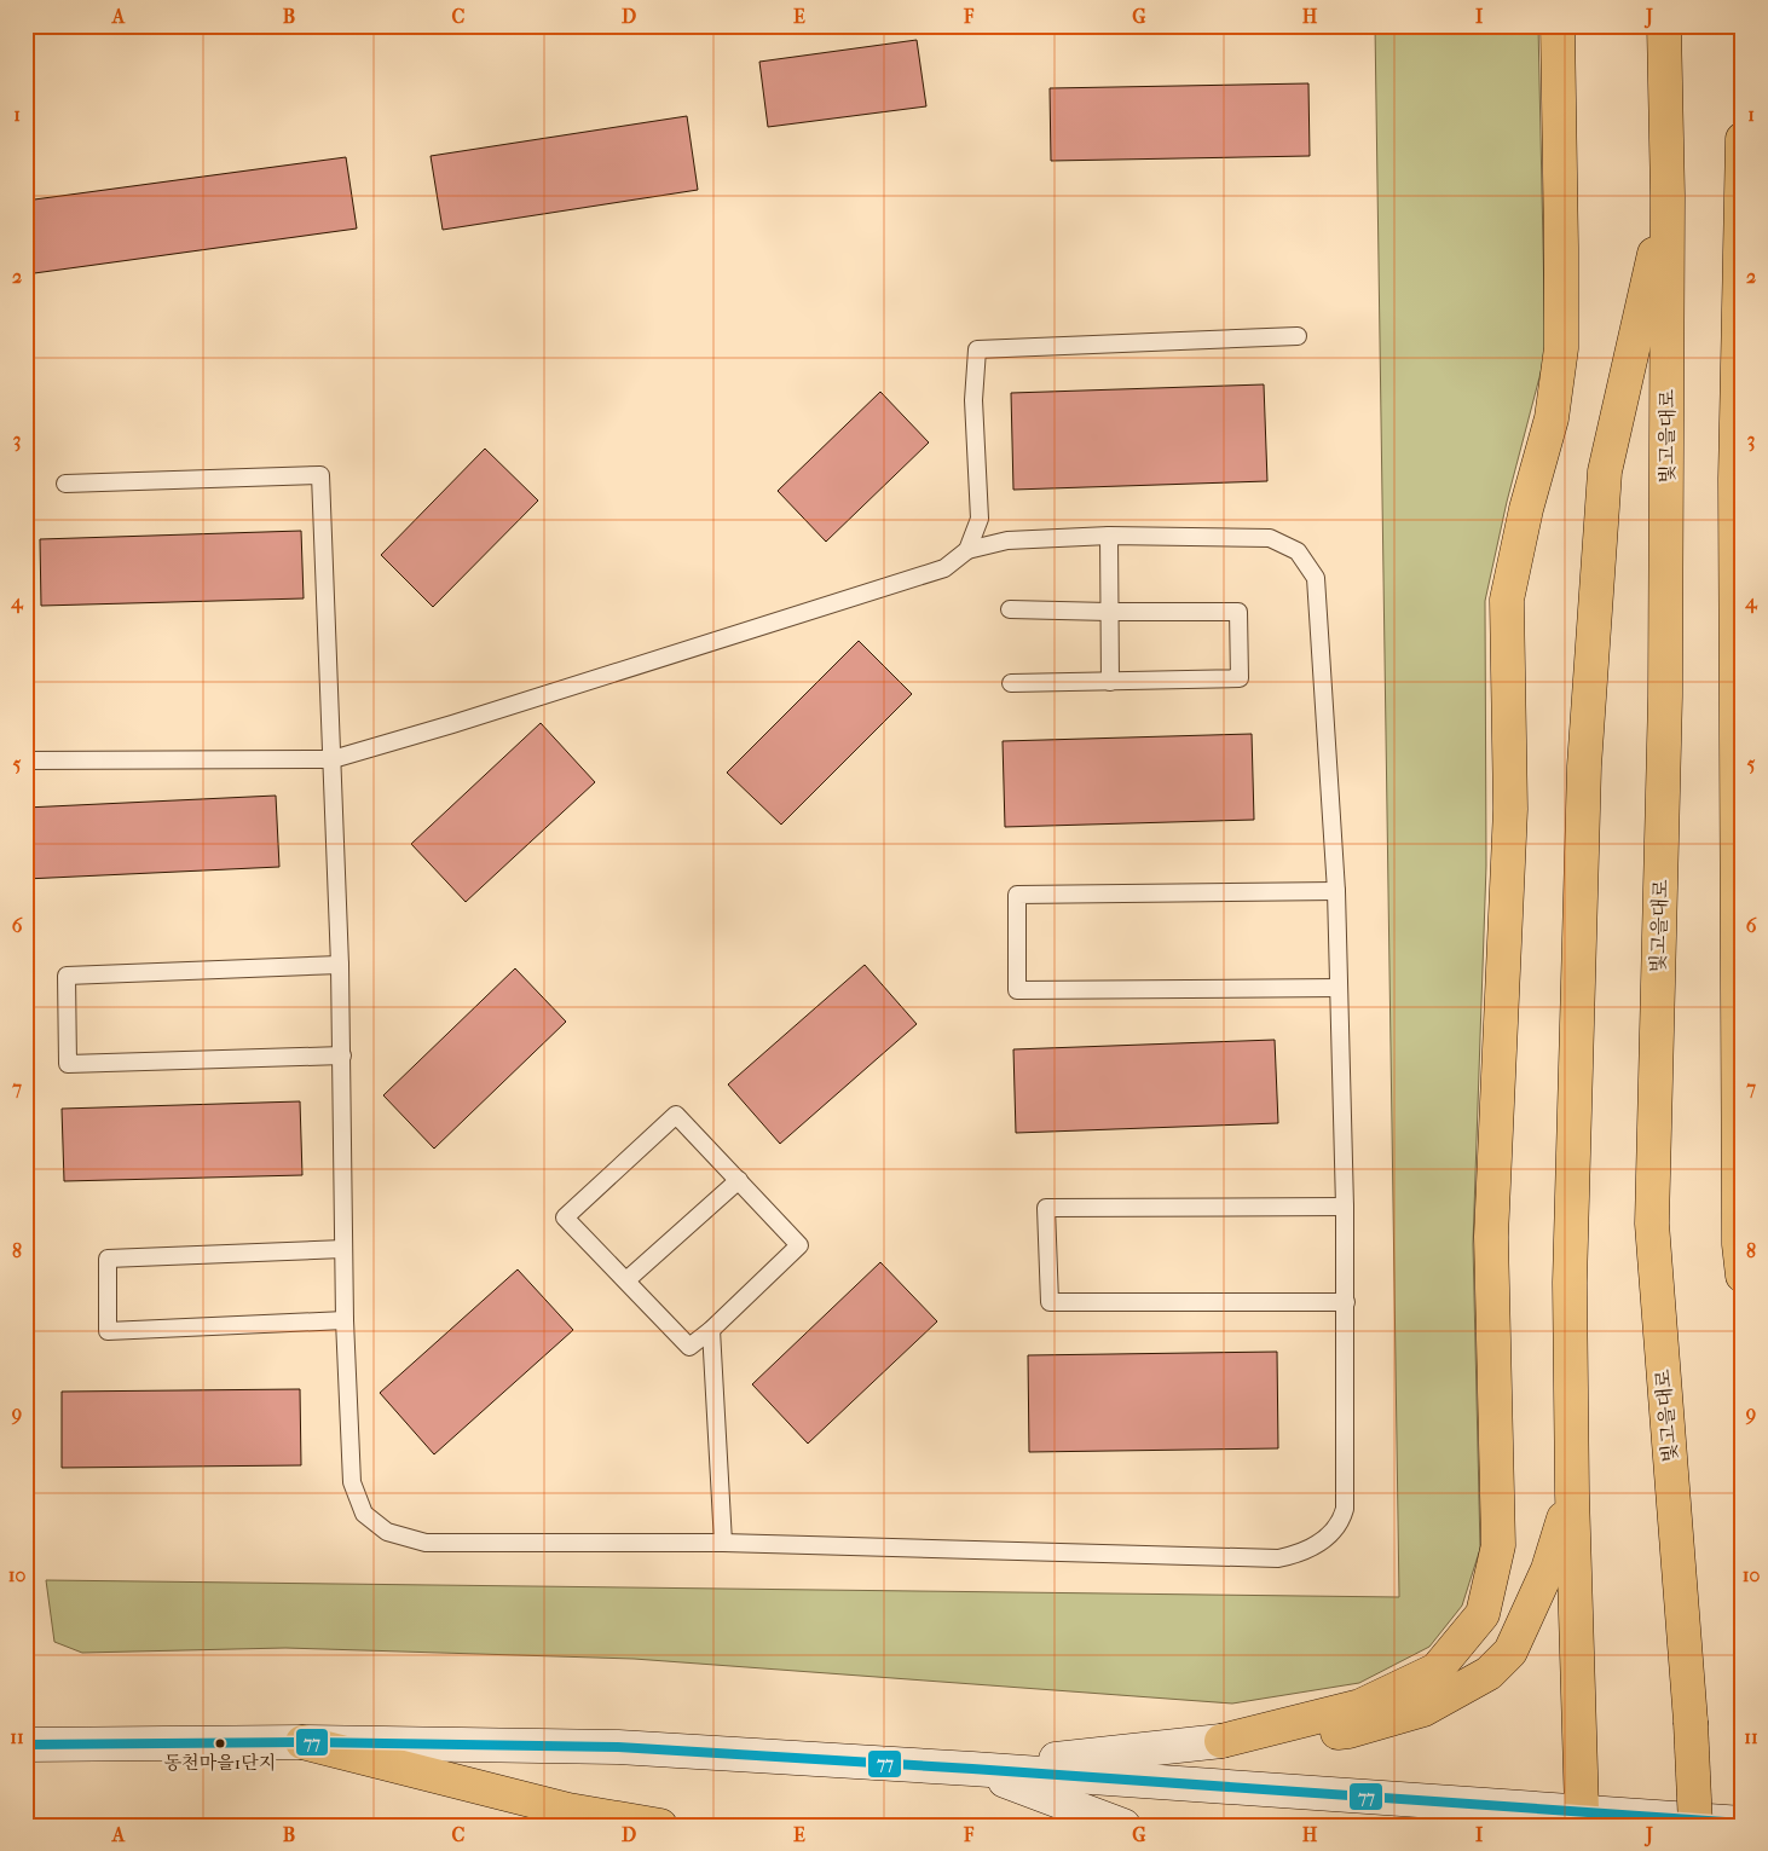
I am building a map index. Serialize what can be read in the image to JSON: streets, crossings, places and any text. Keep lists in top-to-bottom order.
{
  "streets": {
    "highway": ["빛고을대로"]
  },
  "places": ["동천마을1단지"],
  "lines": ["transit line 77"],
  "grid": {
    "columns": [
      "A",
      "B",
      "C",
      "D",
      "E",
      "F",
      "G",
      "H",
      "I",
      "J"
    ],
    "rows": [
      "1",
      "2",
      "3",
      "4",
      "5",
      "6",
      "7",
      "8",
      "9",
      "10",
      "11"
    ]
  }
}
